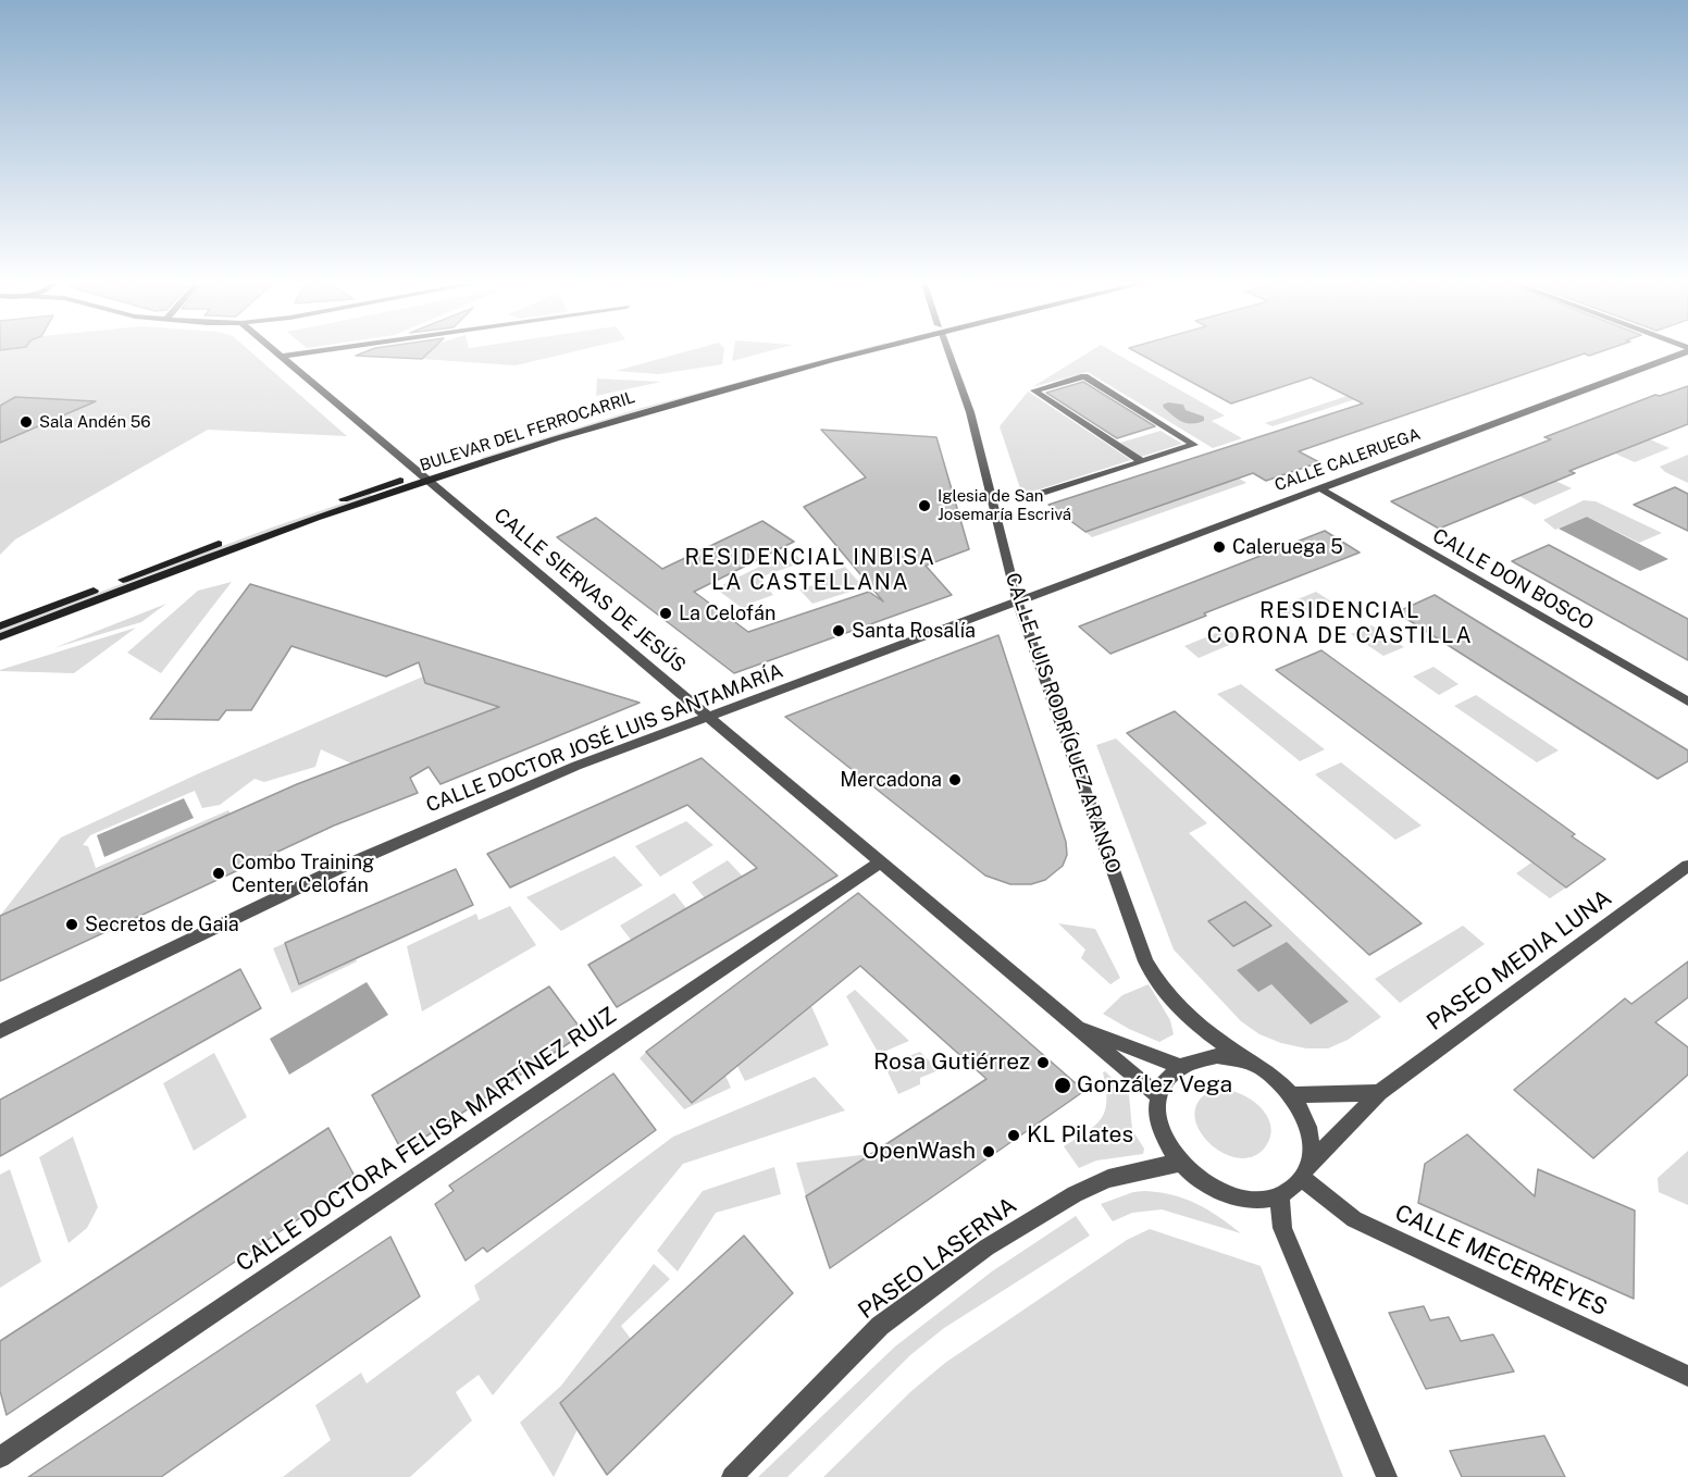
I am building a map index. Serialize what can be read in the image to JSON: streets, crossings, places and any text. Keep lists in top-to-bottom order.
{
  "streets": {
    "main road": ["BULEVAR DEL FERROCARRIL"],
    "street": [
      "CALLE CALERUEGA",
      "CALLE DON BOSCO",
      "CALLE SIERVAS DE JESÚS",
      "CALLE LUIS RODRÍGUEZ ARANGO",
      "CALLE DOCTOR JOSÉ LUIS SANTAMARÍA",
      "PASEO MEDIA LUNA",
      "CALLE DOCTORA FELISA MARTÍNEZ RUIZ",
      "PASEO LASERNA",
      "CALLE MECERREYES"
    ]
  },
  "crossings": [
    ["BULEVAR DEL FERROCARRIL", "CALLE SIERVAS DE JESÚS"],
    ["CALLE CALERUEGA", "CALLE DON BOSCO"],
    ["CALLE CALERUEGA", "CALLE LUIS RODRÍGUEZ ARANGO"],
    ["CALLE CALERUEGA", "CALLE DOCTOR JOSÉ LUIS SANTAMARÍA"],
    ["CALLE SIERVAS DE JESÚS", "CALLE LUIS RODRÍGUEZ ARANGO"],
    ["CALLE SIERVAS DE JESÚS", "CALLE DOCTOR JOSÉ LUIS SANTAMARÍA"],
    ["CALLE SIERVAS DE JESÚS", "PASEO MEDIA LUNA"],
    ["CALLE SIERVAS DE JESÚS", "CALLE DOCTORA FELISA MARTÍNEZ RUIZ"],
    ["CALLE SIERVAS DE JESÚS", "PASEO LASERNA"],
    ["CALLE SIERVAS DE JESÚS", "CALLE MECERREYES"],
    ["CALLE LUIS RODRÍGUEZ ARANGO", "CALLE DOCTOR JOSÉ LUIS SANTAMARÍA"],
    ["CALLE LUIS RODRÍGUEZ ARANGO", "PASEO MEDIA LUNA"],
    ["CALLE LUIS RODRÍGUEZ ARANGO", "PASEO LASERNA"],
    ["CALLE LUIS RODRÍGUEZ ARANGO", "CALLE MECERREYES"],
    ["PASEO MEDIA LUNA", "PASEO LASERNA"],
    ["PASEO MEDIA LUNA", "CALLE MECERREYES"],
    ["PASEO LASERNA", "CALLE MECERREYES"]
  ],
  "districts": ["RESIDENCIAL INBISA LA CASTELLANA", "RESIDENCIAL CORONA DE CASTILLA"],
  "places": [
    "Sala Andén 56",
    "Iglesia de San Josemaría Escrivá",
    "Caleruega 5",
    "La Celofán",
    "Santa Rosalía",
    "Mercadona",
    "Combo Training Center Celofán",
    "Secretos de Gaia",
    "Rosa Gutiérrez",
    "González Vega",
    "KL Pilates",
    "OpenWash"
  ]
}
